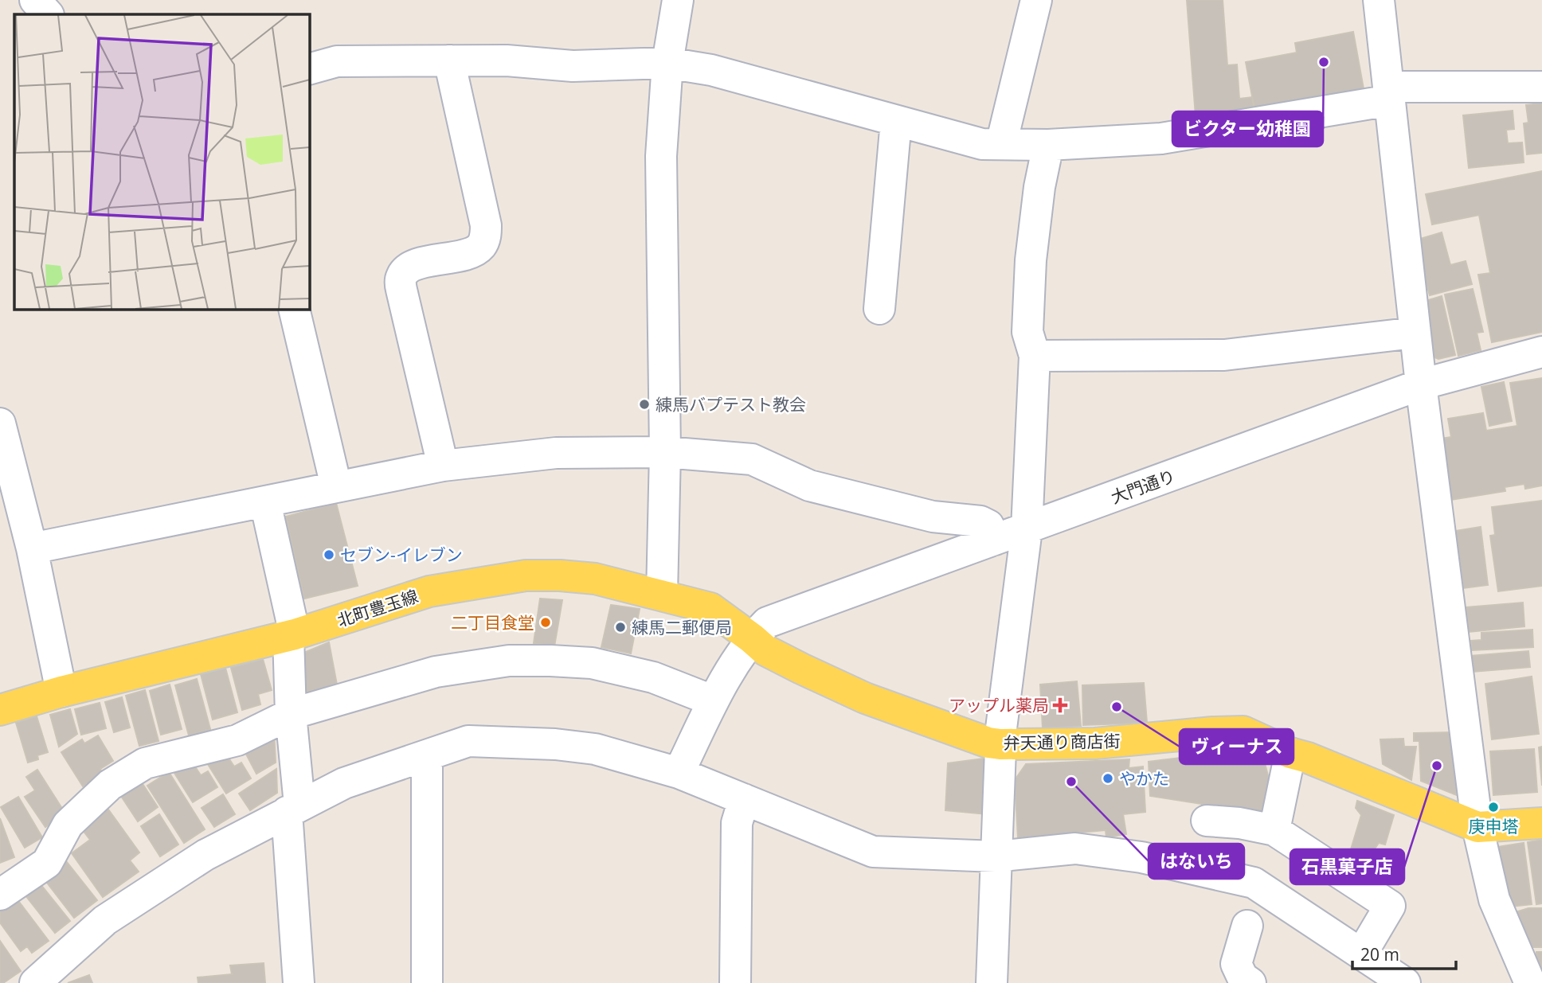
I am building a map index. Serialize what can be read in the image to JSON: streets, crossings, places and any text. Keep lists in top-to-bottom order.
{
  "streets": {
    "main road": ["北町豊玉線", "弁天通り商店街"],
    "street": ["大門通り"]
  },
  "crossings": [
    ["大門通り", "北町豊玉線"],
    ["大門通り", "弁天通り商店街"],
    ["北町豊玉線", "弁天通り商店街"]
  ],
  "places": {
    "other": [
      "ビクター幼稚園",
      "練馬バプテスト教会",
      "セブン-イレブン",
      "二丁目食堂",
      "練馬二郵便局",
      "ヴィーナス",
      "石黒菓子店",
      "やかた",
      "はないち",
      "庚申塔"
    ],
    "health": ["アップル薬局"]
  },
  "scale_bar": "20 m"
}
